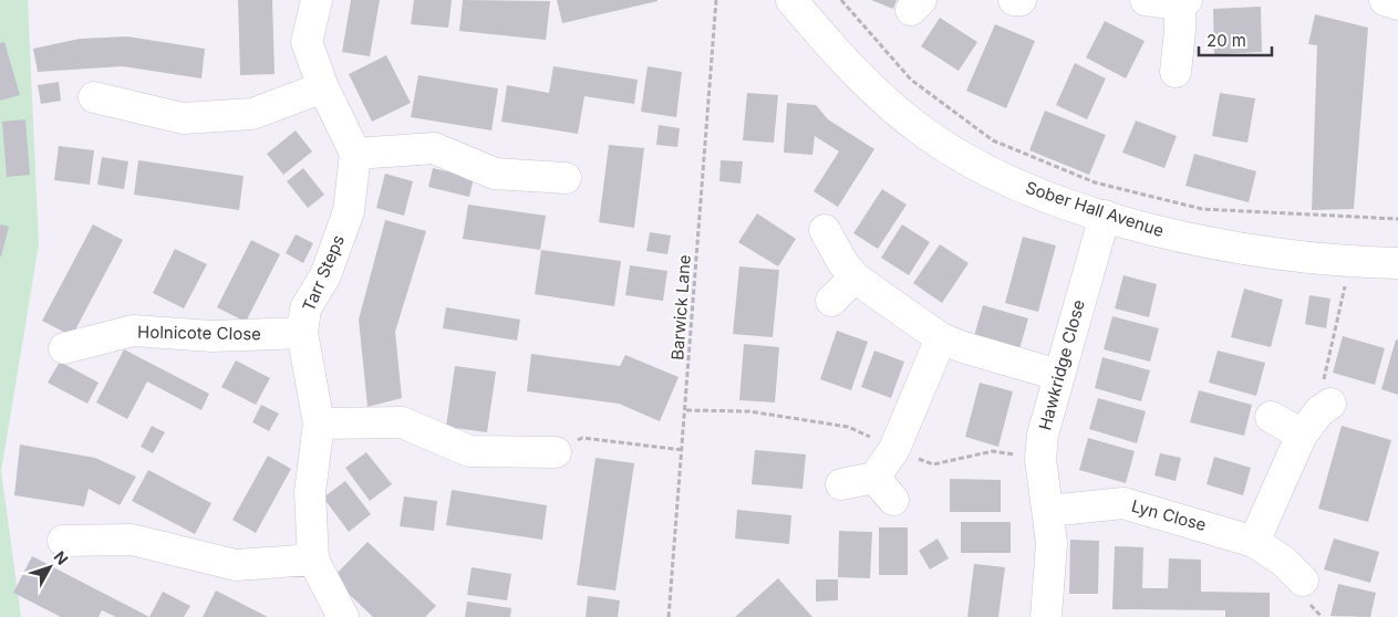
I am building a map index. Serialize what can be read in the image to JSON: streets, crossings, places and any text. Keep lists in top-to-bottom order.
{
  "streets": {
    "street": [
      "Sober Hall Avenue",
      "Tarr Steps",
      "Holnicote Close",
      "Hawkridge Close",
      "Lyn Close"
    ],
    "path": ["Barwick Lane"]
  },
  "crossings": [
    ["Sober Hall Avenue", "Hawkridge Close"],
    ["Tarr Steps", "Holnicote Close"],
    ["Hawkridge Close", "Lyn Close"]
  ],
  "scale_bar": "20 m",
  "north": "top right"
}
